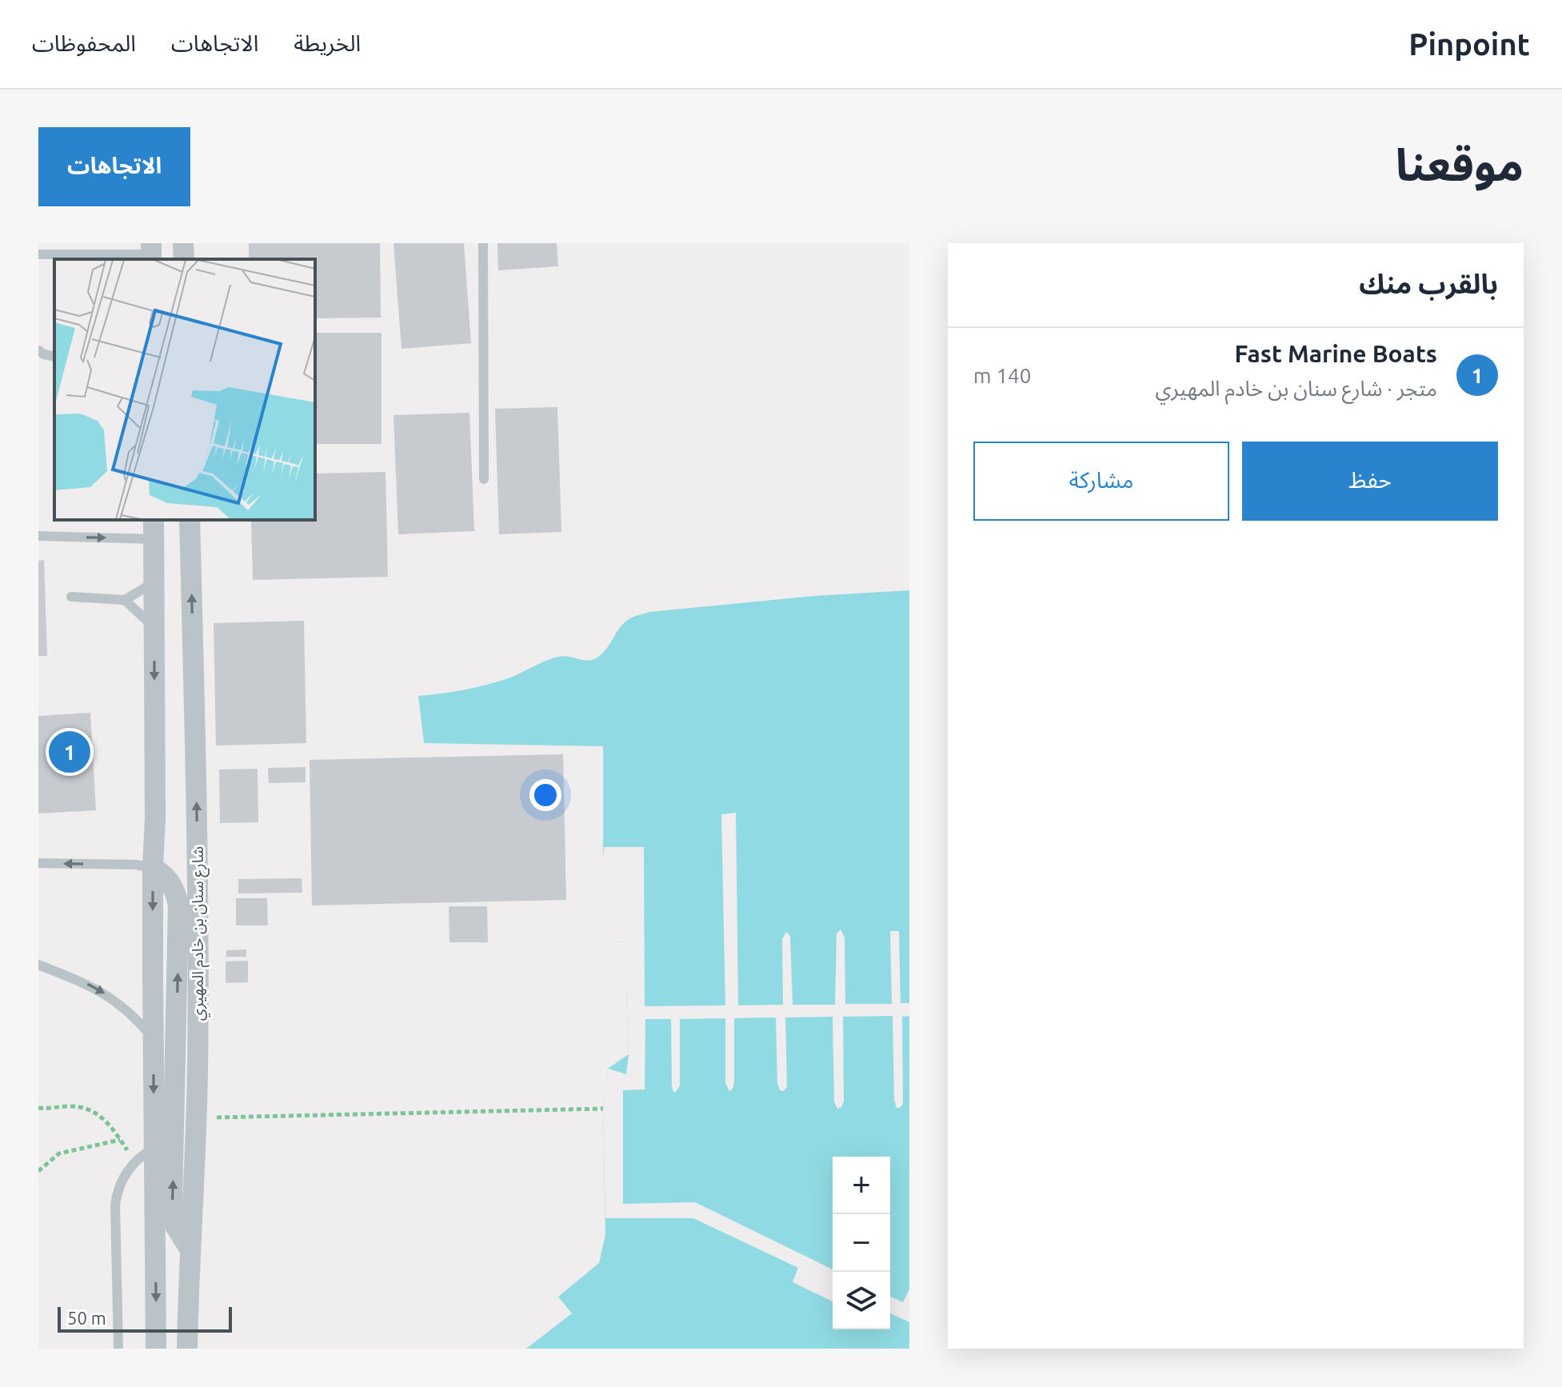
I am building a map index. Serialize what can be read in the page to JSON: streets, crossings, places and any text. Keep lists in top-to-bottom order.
{
  "streets": {
    "street": ["شارع سنان بن خادم المهيري"]
  },
  "scale_bar": "50 m",
  "page": {
    "header": "Pinpoint",
    "nav": ["الخريطة", "الاتجاهات", "المحفوظات"],
    "title": "موقعنا",
    "buttons": [
      "الاتجاهات",
      ["حفظ", "مشاركة"]
    ],
    "heading": "بالقرب منك",
    "list": [
      {
        "mark": "1",
        "name": "Fast Marine Boats",
        "note": "متجر · شارع سنان بن خادم المهيري",
        "value": "140 m"
      }
    ],
    "pins": "1",
    "map_buttons": ["+", "−"],
    "scale": "50 m"
  }
}
